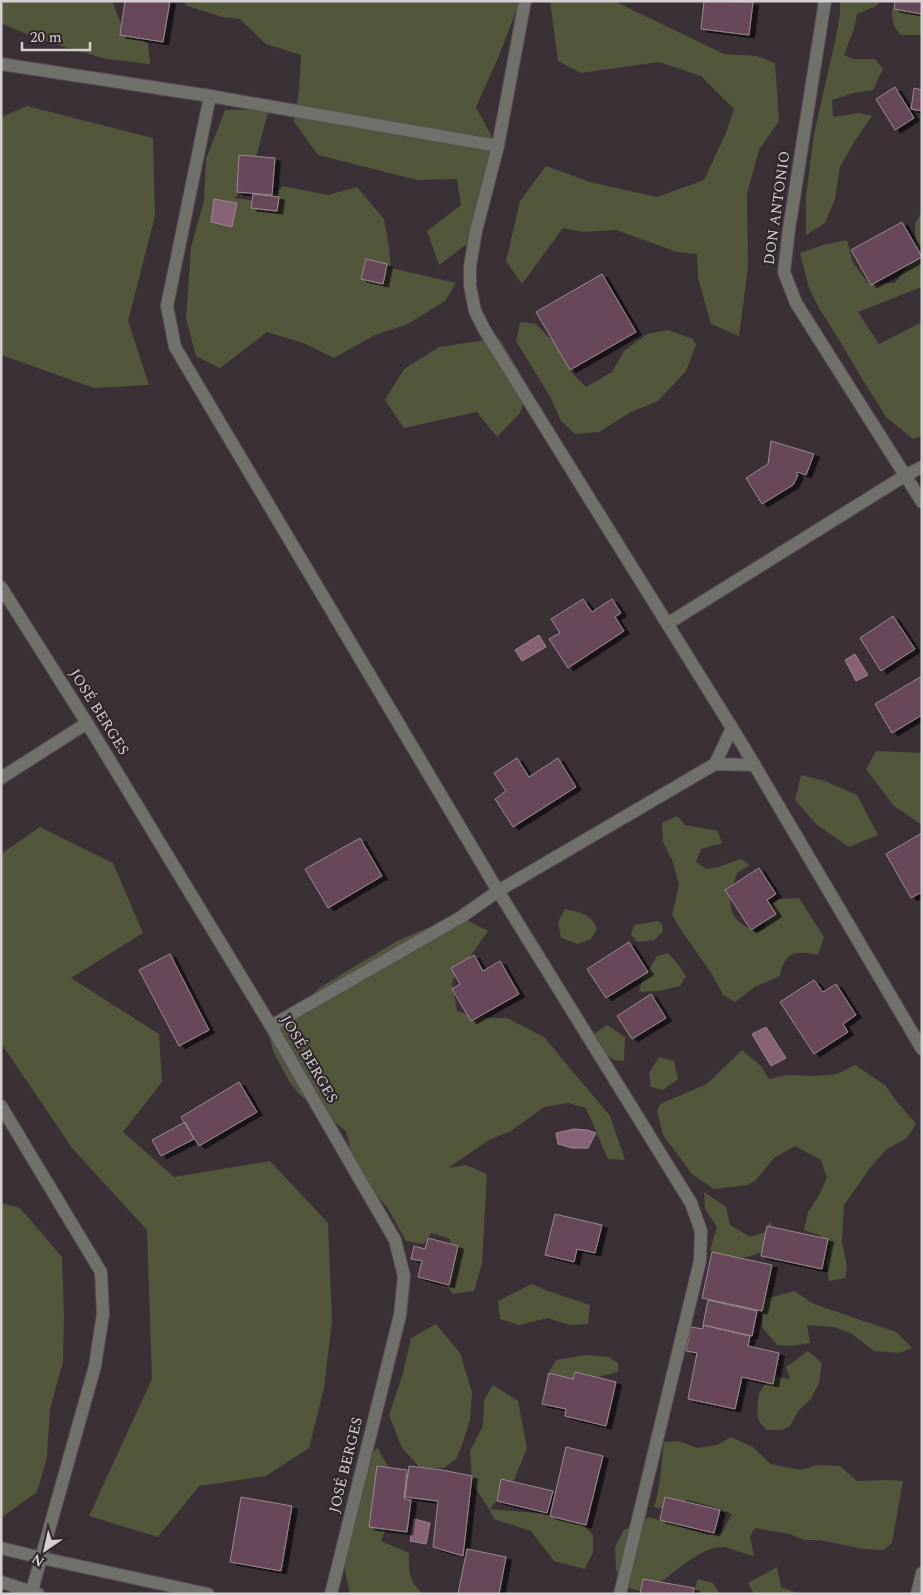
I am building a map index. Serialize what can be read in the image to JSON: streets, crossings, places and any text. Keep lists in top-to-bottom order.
{
  "streets": {
    "street": ["DON ANTONIO", "JOSÉ BERGES"]
  },
  "scale_bar": "20 m",
  "north": "bottom left"
}
